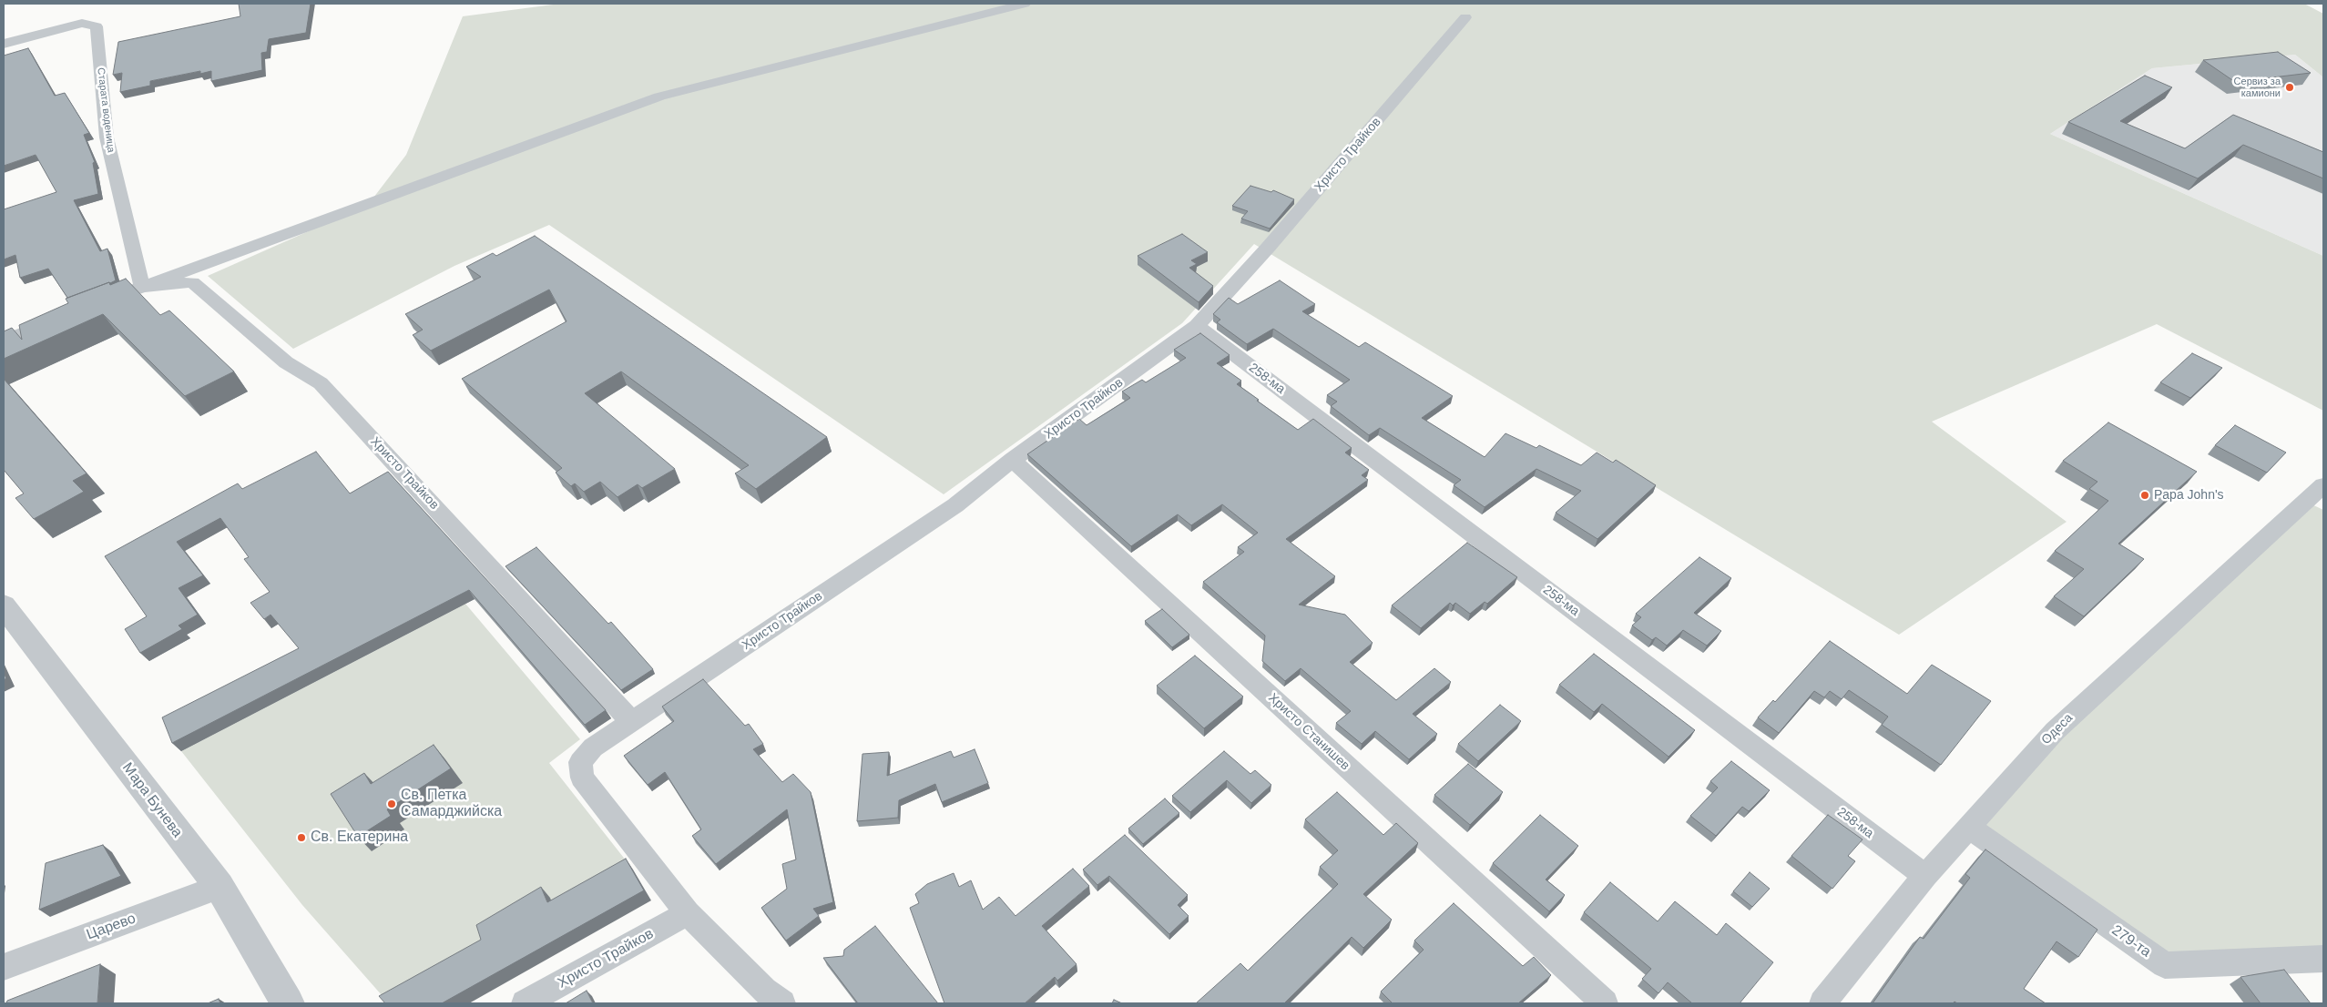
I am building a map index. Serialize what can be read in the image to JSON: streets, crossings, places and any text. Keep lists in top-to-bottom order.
{
  "streets": {
    "street": [
      "Старата воденица",
      "Христо Трайков",
      "258-ма",
      "Одеса",
      "Христо Станишев",
      "Мара Бунева",
      "Царево",
      "279-та"
    ]
  },
  "crossings": [
    ["Старата воденица", "Христо Трайков"],
    ["Христо Трайков", "258-ма"],
    ["Христо Трайков", "Христо Станишев"],
    ["258-ма", "Одеса"],
    ["Одеса", "279-та"],
    ["Мара Бунева", "Царево"]
  ],
  "places": [
    "Сервиз за камиони",
    "Papa John's",
    "Св. Петка Самарджийска",
    "Св. Екатерина"
  ]
}
